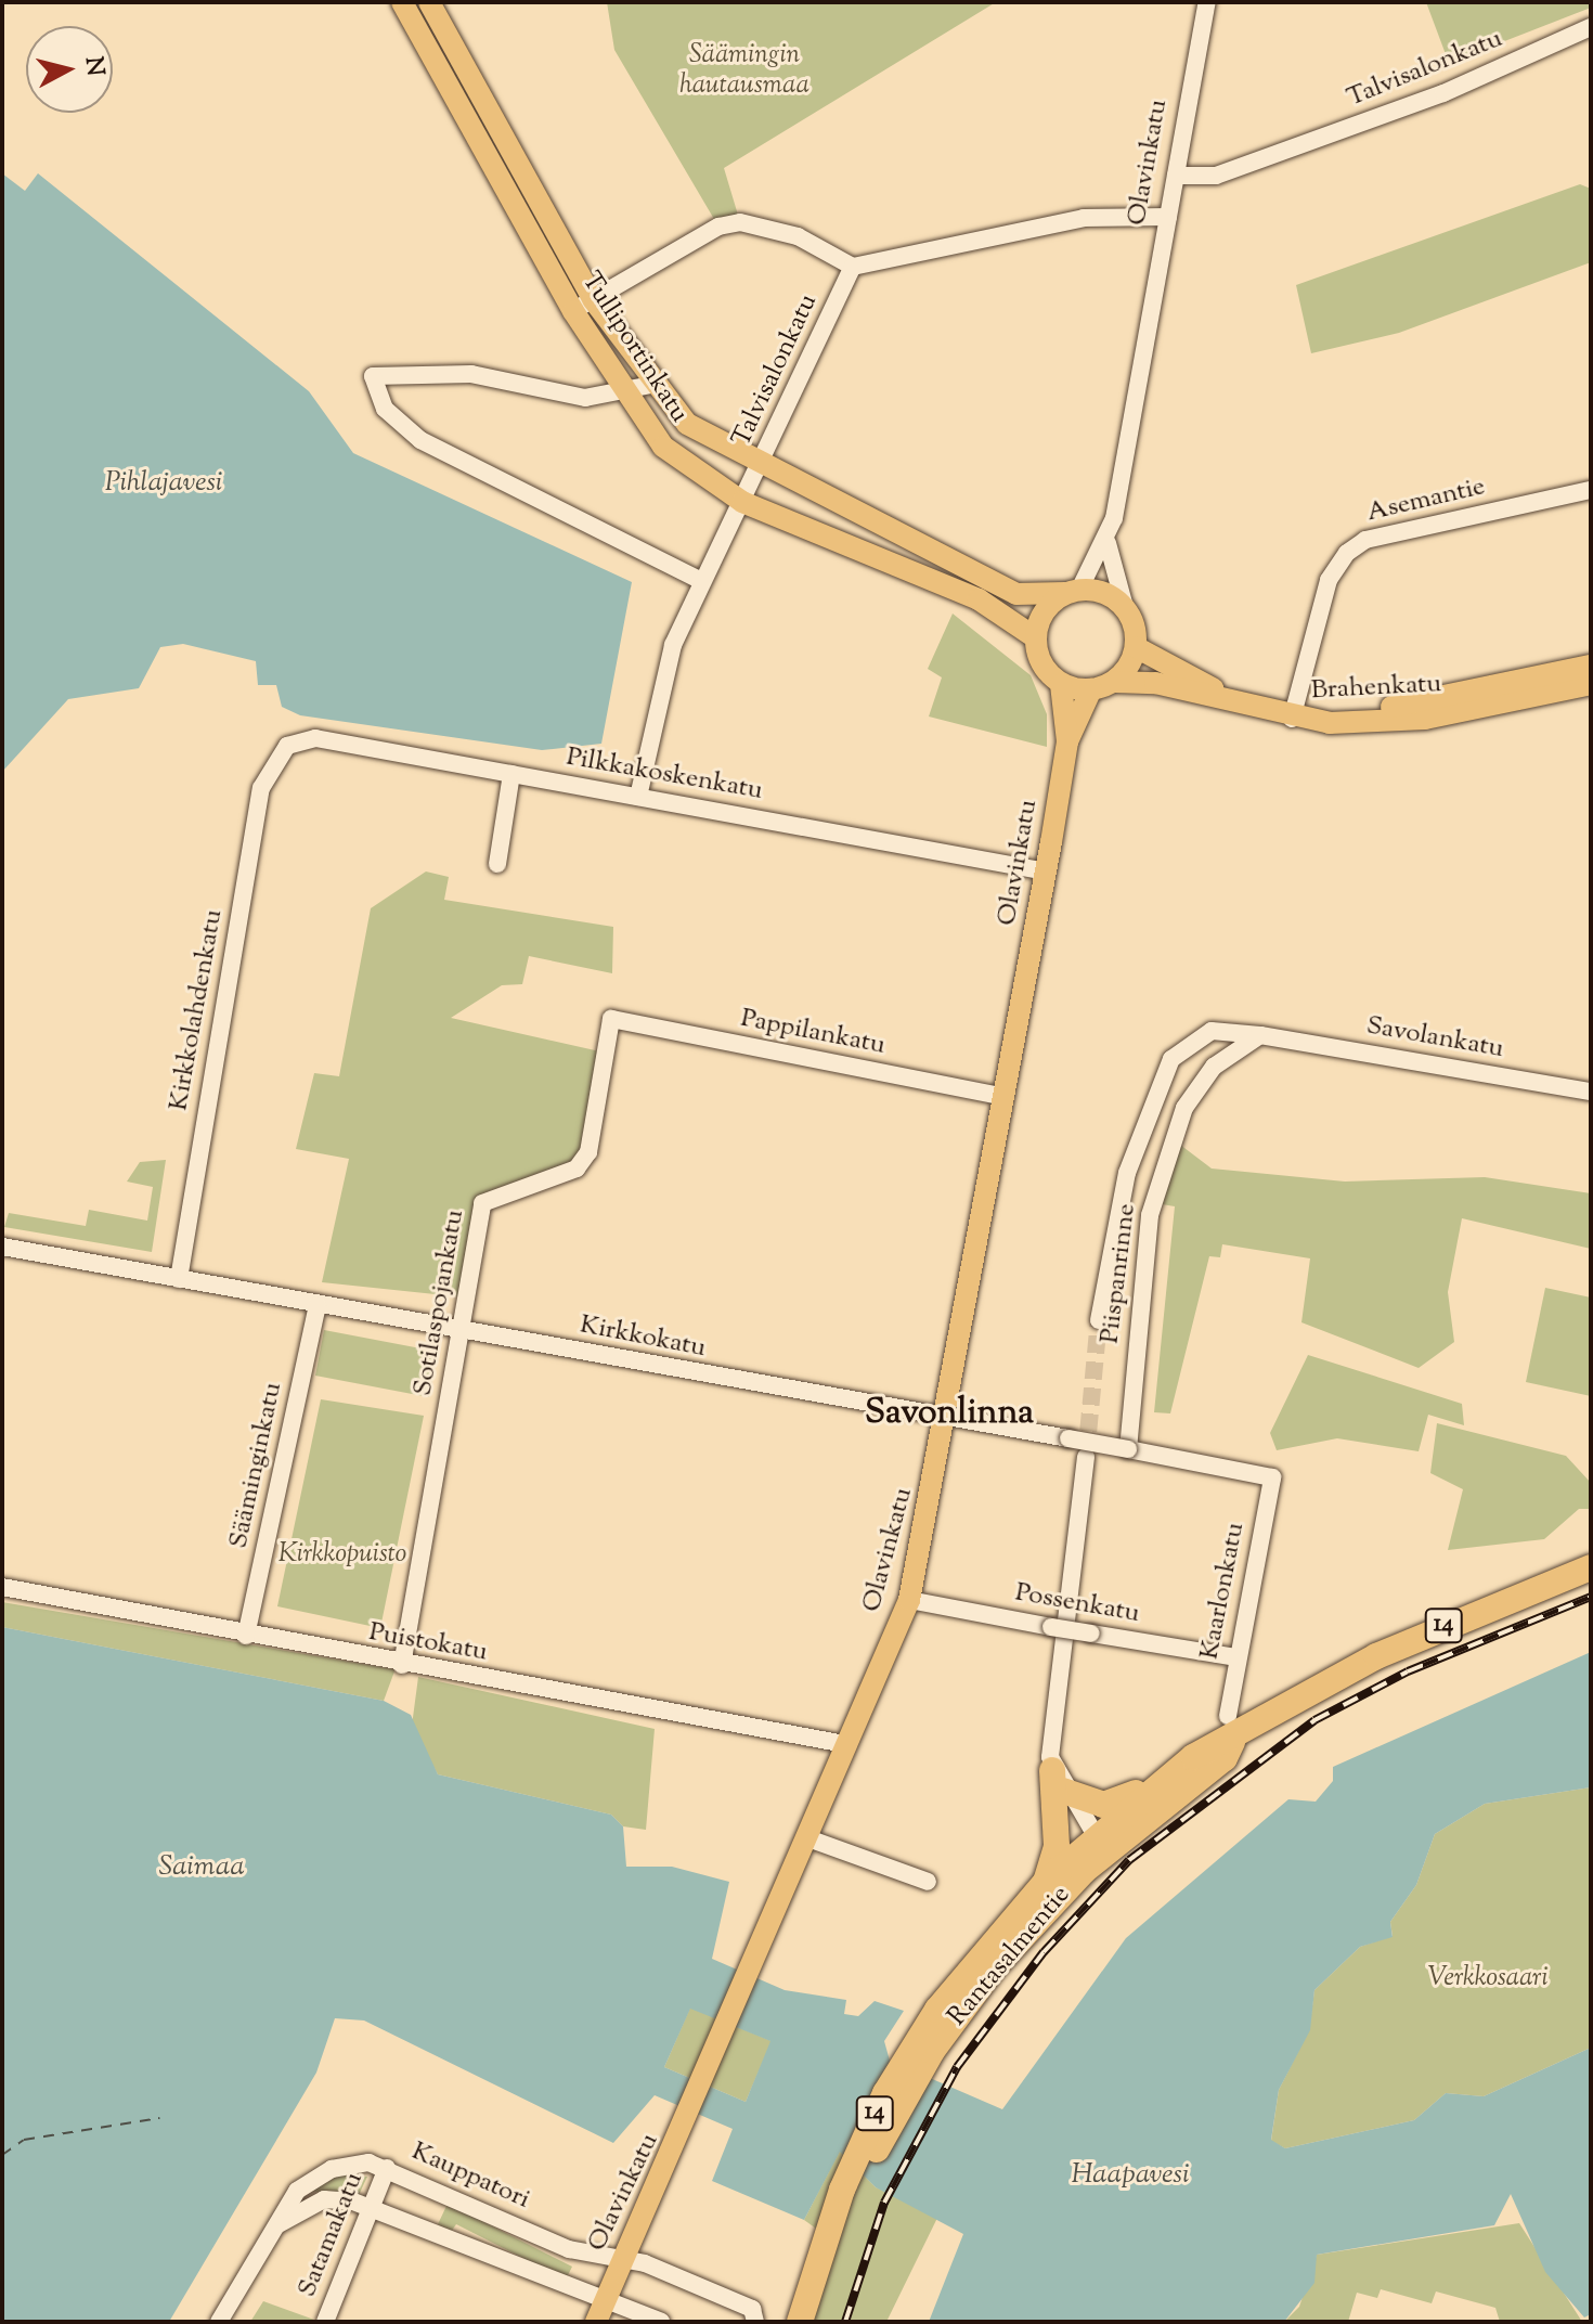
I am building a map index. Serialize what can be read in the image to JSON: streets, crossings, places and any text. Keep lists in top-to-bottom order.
{
  "streets": {
    "highway": ["14", "Rantasalmentie"],
    "main road": ["Olavinkatu", "Tulliportinkatu", "Brahenkatu"],
    "street": [
      "Talvisalonkatu",
      "Asemantie",
      "Pilkkakoskenkatu",
      "Kirkkolahdenkatu",
      "Pappilankatu",
      "Savolankatu",
      "Piispanrinne",
      "Sotilaspojankatu",
      "Kirkkokatu",
      "Sääminginkatu",
      "Kaarlonkatu",
      "Possenkatu",
      "Puistokatu",
      "Kauppatori",
      "Satamakatu"
    ]
  },
  "crossings": [
    ["Talvisalonkatu", "Olavinkatu"],
    ["Talvisalonkatu", "Tulliportinkatu"],
    ["Talvisalonkatu", "Pilkkakoskenkatu"],
    ["Olavinkatu", "Tulliportinkatu"],
    ["Olavinkatu", "Brahenkatu"],
    ["Olavinkatu", "Pilkkakoskenkatu"],
    ["Olavinkatu", "Pappilankatu"],
    ["Olavinkatu", "Kirkkokatu"],
    ["Olavinkatu", "Possenkatu"],
    ["Olavinkatu", "Puistokatu"],
    ["Olavinkatu", "Kauppatori"],
    ["Tulliportinkatu", "Brahenkatu"],
    ["Asemantie", "Brahenkatu"],
    ["Pilkkakoskenkatu", "Kirkkolahdenkatu"],
    ["Kirkkolahdenkatu", "Kirkkokatu"],
    ["Pappilankatu", "Sotilaspojankatu"],
    ["Savolankatu", "Piispanrinne"],
    ["Piispanrinne", "Kirkkokatu"],
    ["Sotilaspojankatu", "Kirkkokatu"],
    ["Sotilaspojankatu", "Puistokatu"],
    ["Kirkkokatu", "Sääminginkatu"],
    ["Kirkkokatu", "Kaarlonkatu"],
    ["Sääminginkatu", "Puistokatu"],
    ["Kaarlonkatu", "Possenkatu"],
    ["Kaarlonkatu", "Rantasalmentie"],
    ["14", "Rantasalmentie"],
    ["Kauppatori", "Satamakatu"]
  ],
  "districts": ["Savonlinna"],
  "water": ["Pihlajavesi", "Saimaa", "Haapavesi"],
  "parks": ["Säämingin hautausmaa", "Kirkkopuisto", "Verkkosaari"],
  "north": "right"
}
